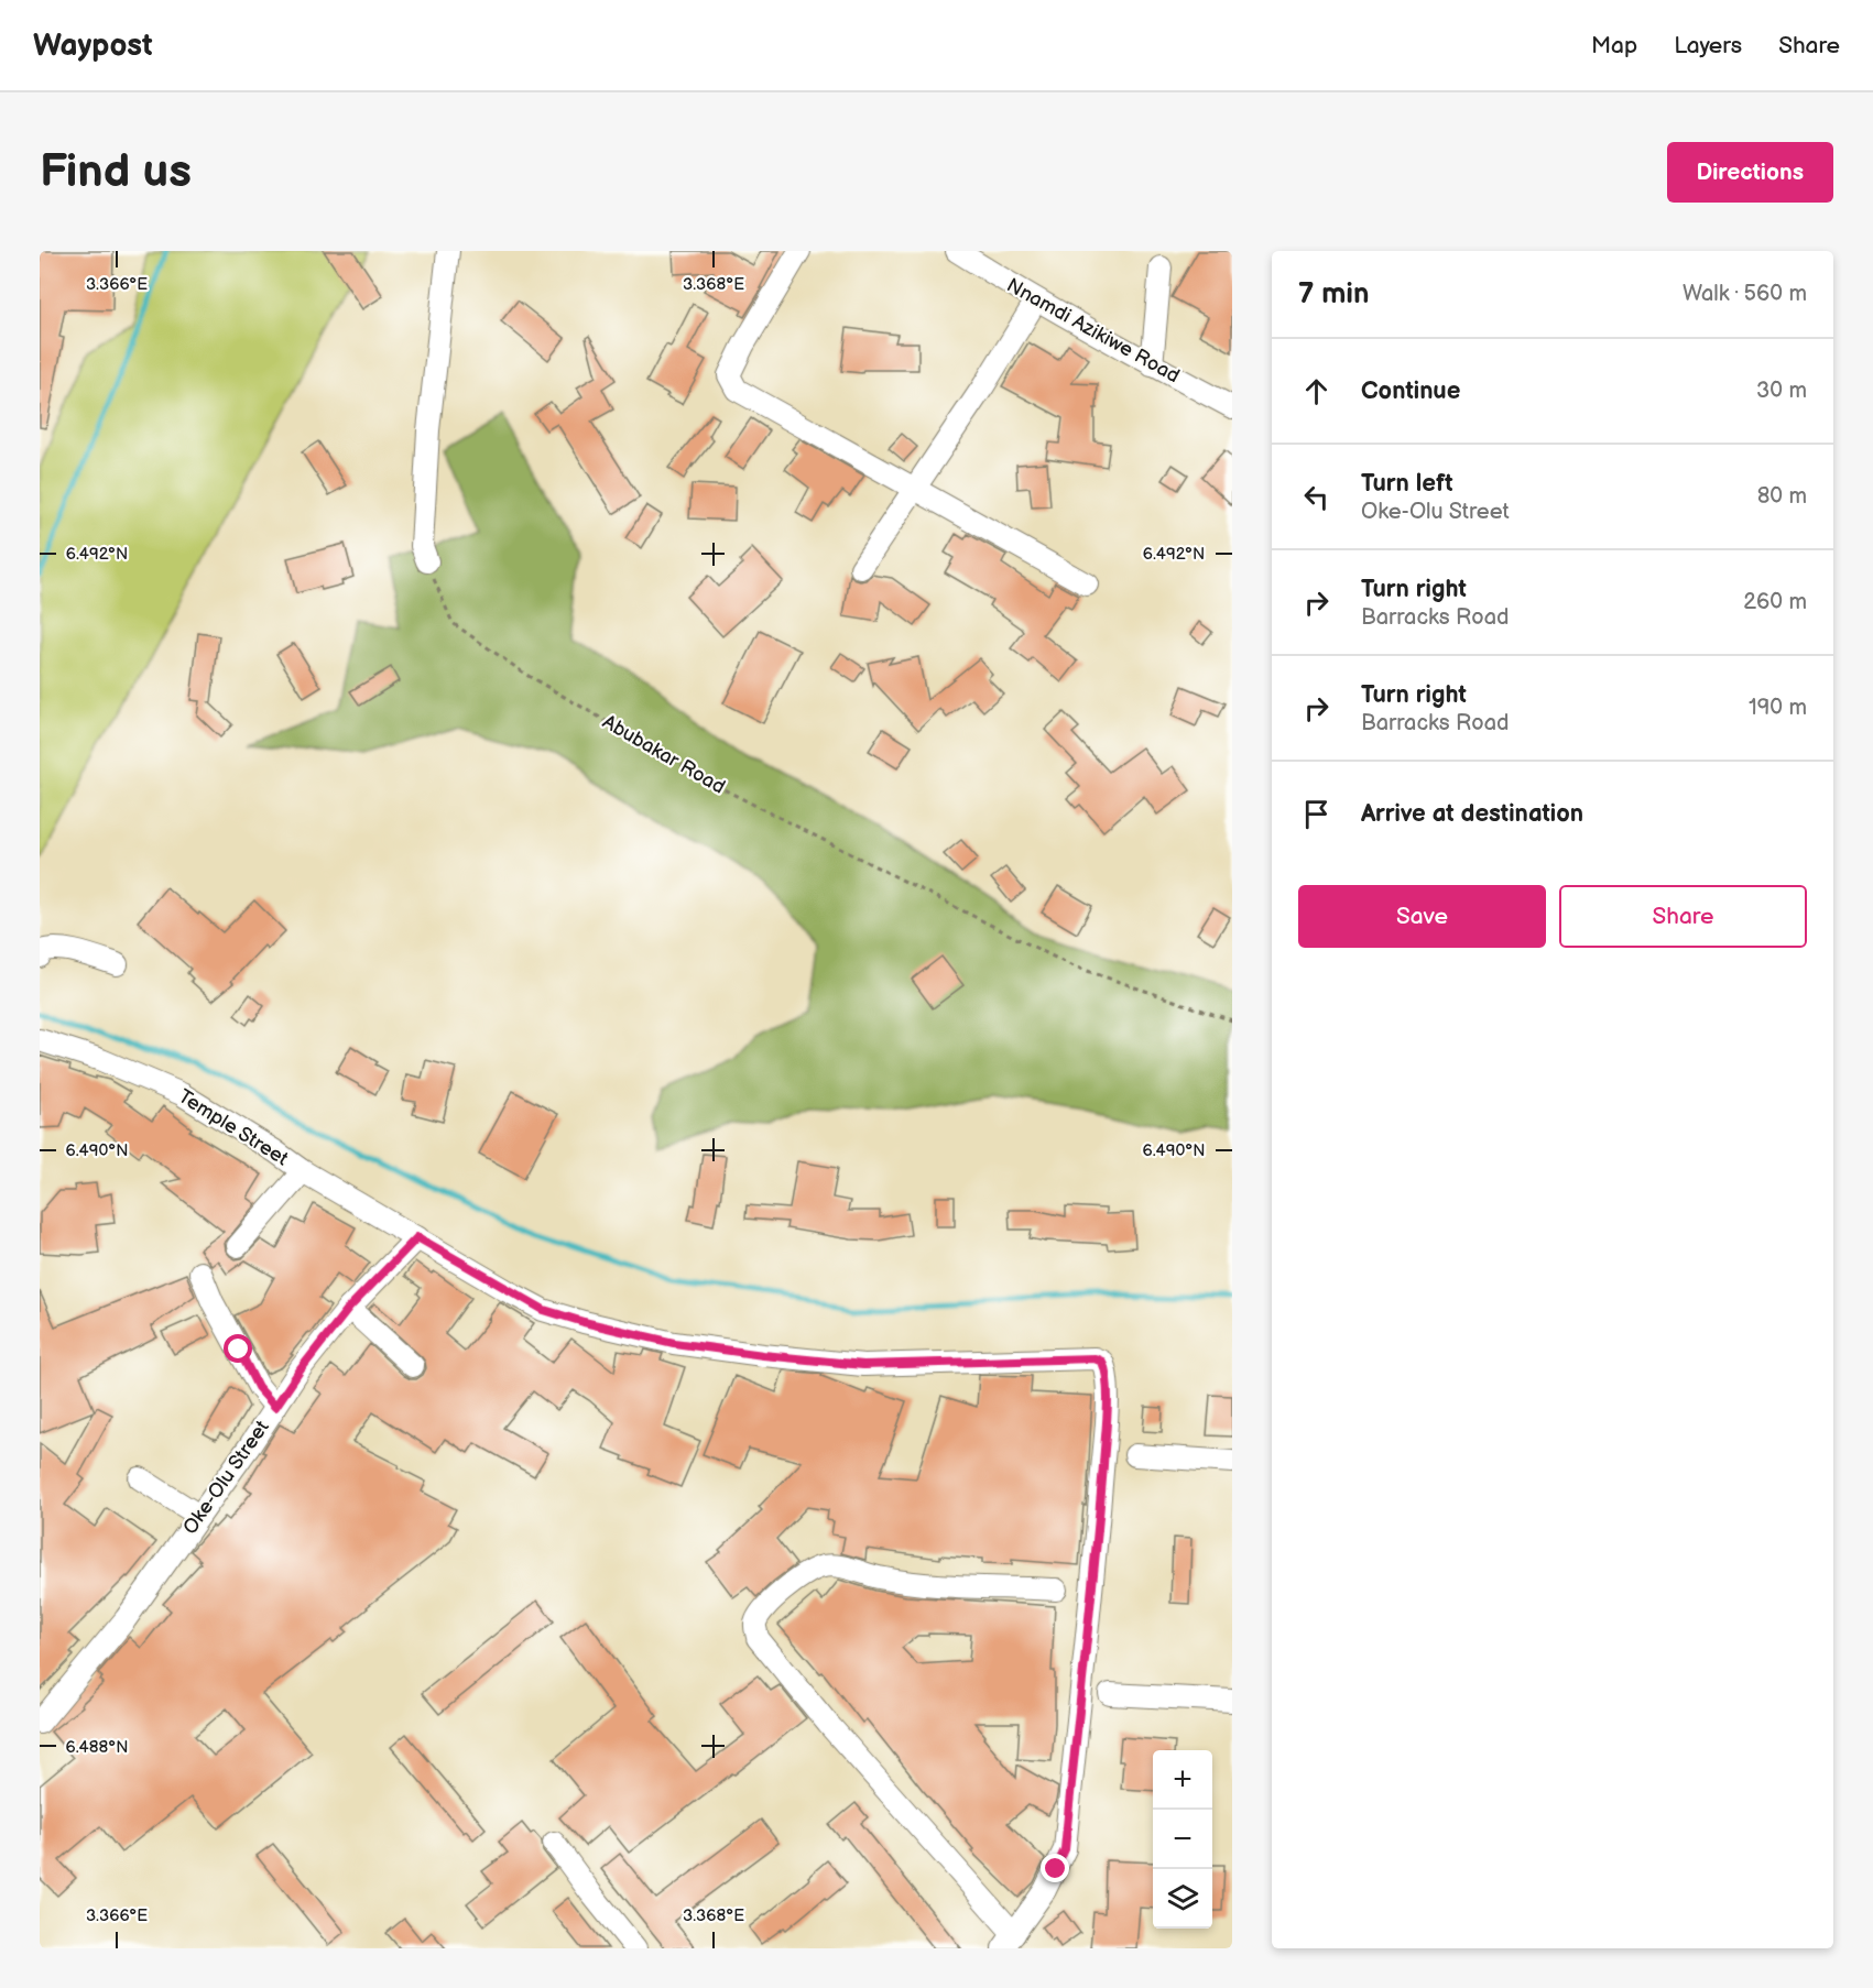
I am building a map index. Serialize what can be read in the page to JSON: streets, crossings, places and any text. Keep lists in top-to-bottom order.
{
  "streets": {
    "street": ["Nnamdi Azikiwe Road", "Temple Street", "Oke-Olu Street"],
    "path": ["Abubakar Road"]
  },
  "crossings": [
    ["Temple Street", "Oke-Olu Street"]
  ],
  "page": {
    "header": "Waypost",
    "nav": ["Map", "Layers", "Share"],
    "buttons": [
      "Directions",
      ["Save", "Share"]
    ],
    "title": "Find us",
    "heading": ["7 min", "Walk · 560 m"],
    "list": [
      ["Continue", "30 m"],
      ["Turn left", "Oke-Olu Street", "80 m"],
      ["Turn right", "Barracks Road", "260 m"],
      ["Turn right", "Barracks Road", "190 m"],
      "Arrive at destination"
    ],
    "map_buttons": ["+", "−"]
  },
  "coordinates": [
    "3.366°E",
    "3.368°E",
    "6.492°N",
    "6.490°N",
    "6.488°N"
  ]
}
